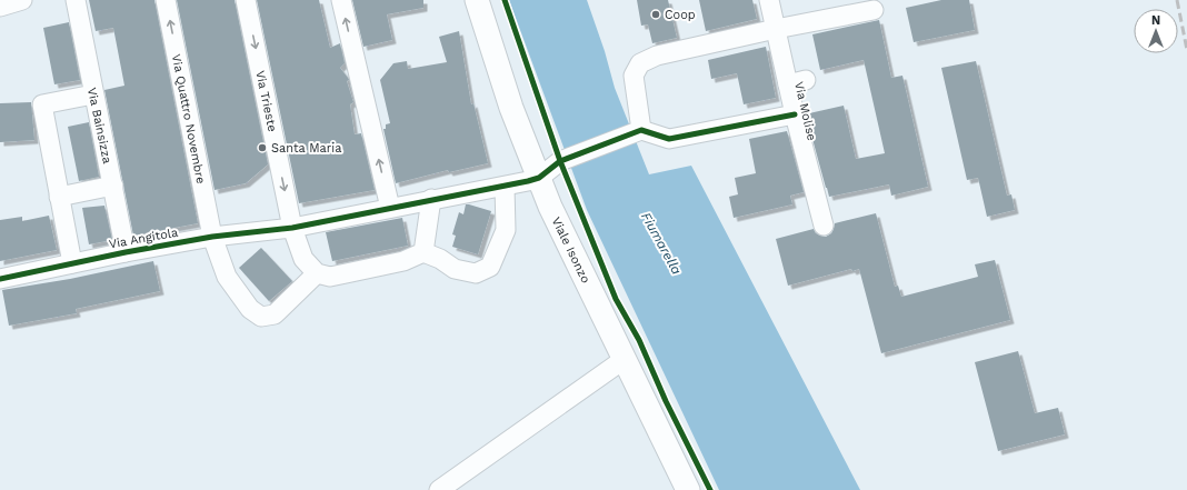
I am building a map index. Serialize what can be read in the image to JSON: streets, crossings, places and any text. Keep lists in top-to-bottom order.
{
  "streets": {
    "street": [
      "Via Trieste",
      "Via Molise",
      "Via Quattro Novembre",
      "Via Bainsizza",
      "Via Angitola",
      "Viale Isonzo"
    ]
  },
  "crossings": [
    ["Via Trieste", "Via Quattro Novembre"],
    ["Via Trieste", "Via Angitola"],
    ["Via Quattro Novembre", "Via Angitola"],
    ["Via Bainsizza", "Via Angitola"],
    ["Via Angitola", "Viale Isonzo"]
  ],
  "one_way": ["Via Quattro Novembre"],
  "water": ["Fiumarella"],
  "places": ["Coop", "Santa Maria"],
  "north": "top"
}
